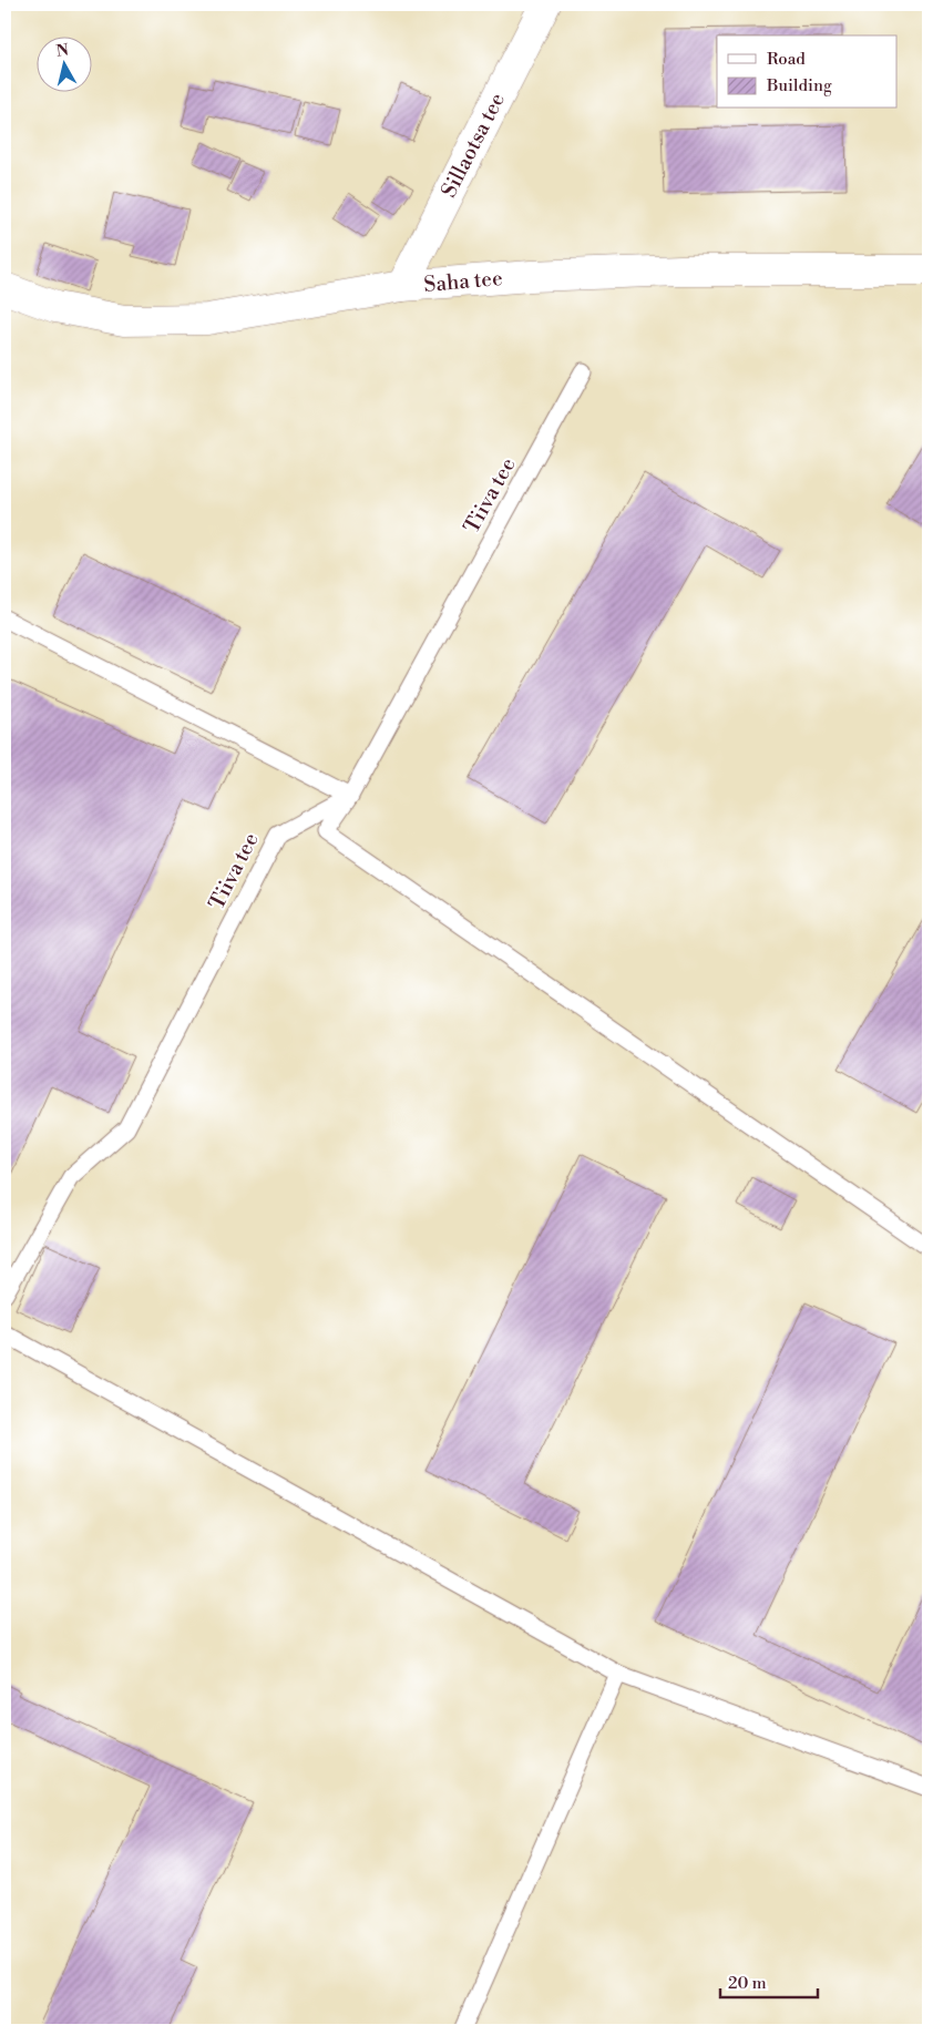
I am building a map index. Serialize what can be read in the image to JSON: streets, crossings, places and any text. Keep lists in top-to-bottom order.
{
  "streets": {
    "street": ["Sillaotsa tee", "Saha tee"],
    "lane": ["Tiiva tee"]
  },
  "crossings": [
    ["Sillaotsa tee", "Saha tee"]
  ],
  "legend": ["Road", "Building"],
  "scale_bar": "20 m",
  "north": "top"
}
